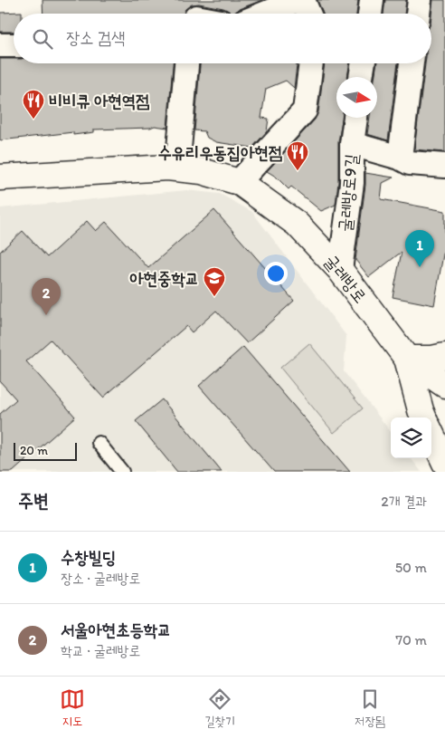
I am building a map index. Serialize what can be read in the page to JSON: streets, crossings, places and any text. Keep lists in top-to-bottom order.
{
  "streets": {
    "street": ["굴레방로9길", "굴레방로"]
  },
  "crossings": [
    ["굴레방로9길", "굴레방로"]
  ],
  "places": {
    "restaurant": ["비비큐 아현역점", "수유리우동집아현점"],
    "school or university": ["아현중학교"]
  },
  "scale_bar": "20 m",
  "north": "right",
  "page": {
    "search": "장소 검색",
    "pins": ["1", "2"],
    "scale": "20 m",
    "heading": ["주변", "2개 결과"],
    "list": [
      {
        "mark": "1",
        "name": "수창빌딩",
        "note": "장소 · 굴레방로",
        "value": "50 m"
      },
      {
        "mark": "2",
        "name": "서울아현초등학교",
        "note": "학교 · 굴레방로",
        "value": "70 m"
      }
    ],
    "nav": ["지도", "길찾기", "저장됨"]
  }
}
